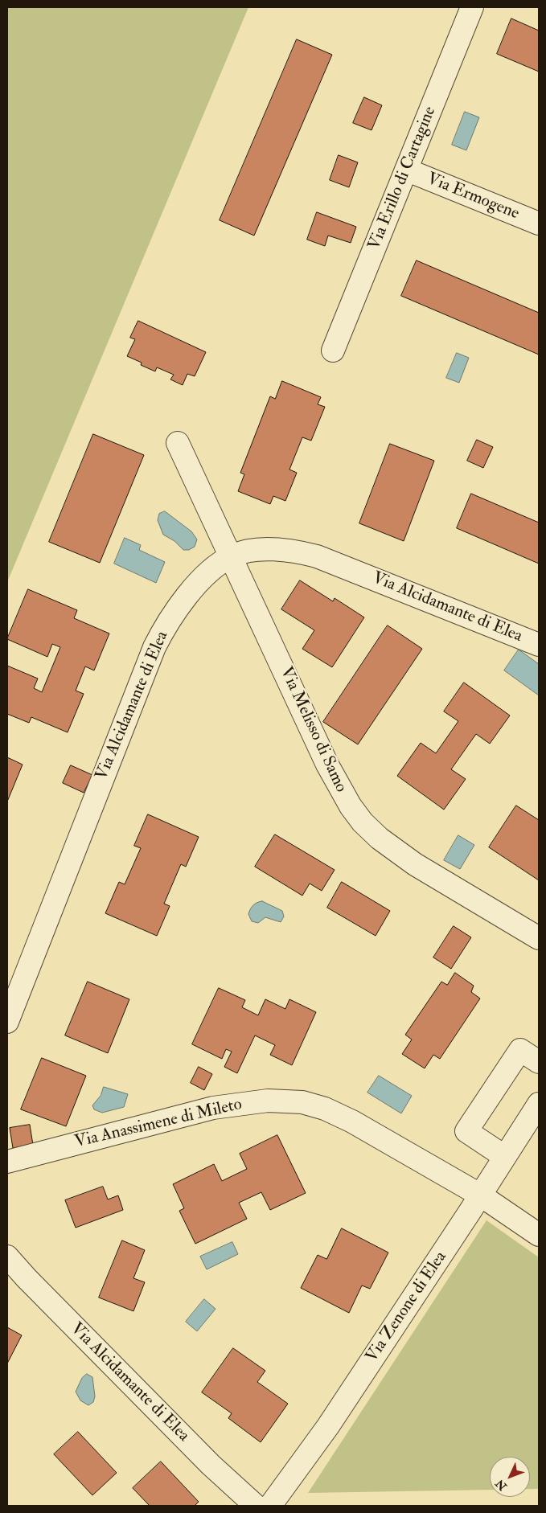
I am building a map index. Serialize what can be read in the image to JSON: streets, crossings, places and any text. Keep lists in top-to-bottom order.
{
  "streets": {
    "street": [
      "Via Erillo di Cartagine",
      "Via Ermogene",
      "Via Alcidamante di Elea",
      "Via Melisso di Samo",
      "Via Anassimene di Mileto",
      "Via Zenone di Elea"
    ]
  },
  "crossings": [
    ["Via Erillo di Cartagine", "Via Ermogene"],
    ["Via Alcidamante di Elea", "Via Melisso di Samo"],
    ["Via Anassimene di Mileto", "Via Zenone di Elea"]
  ],
  "north": "bottom left"
}
